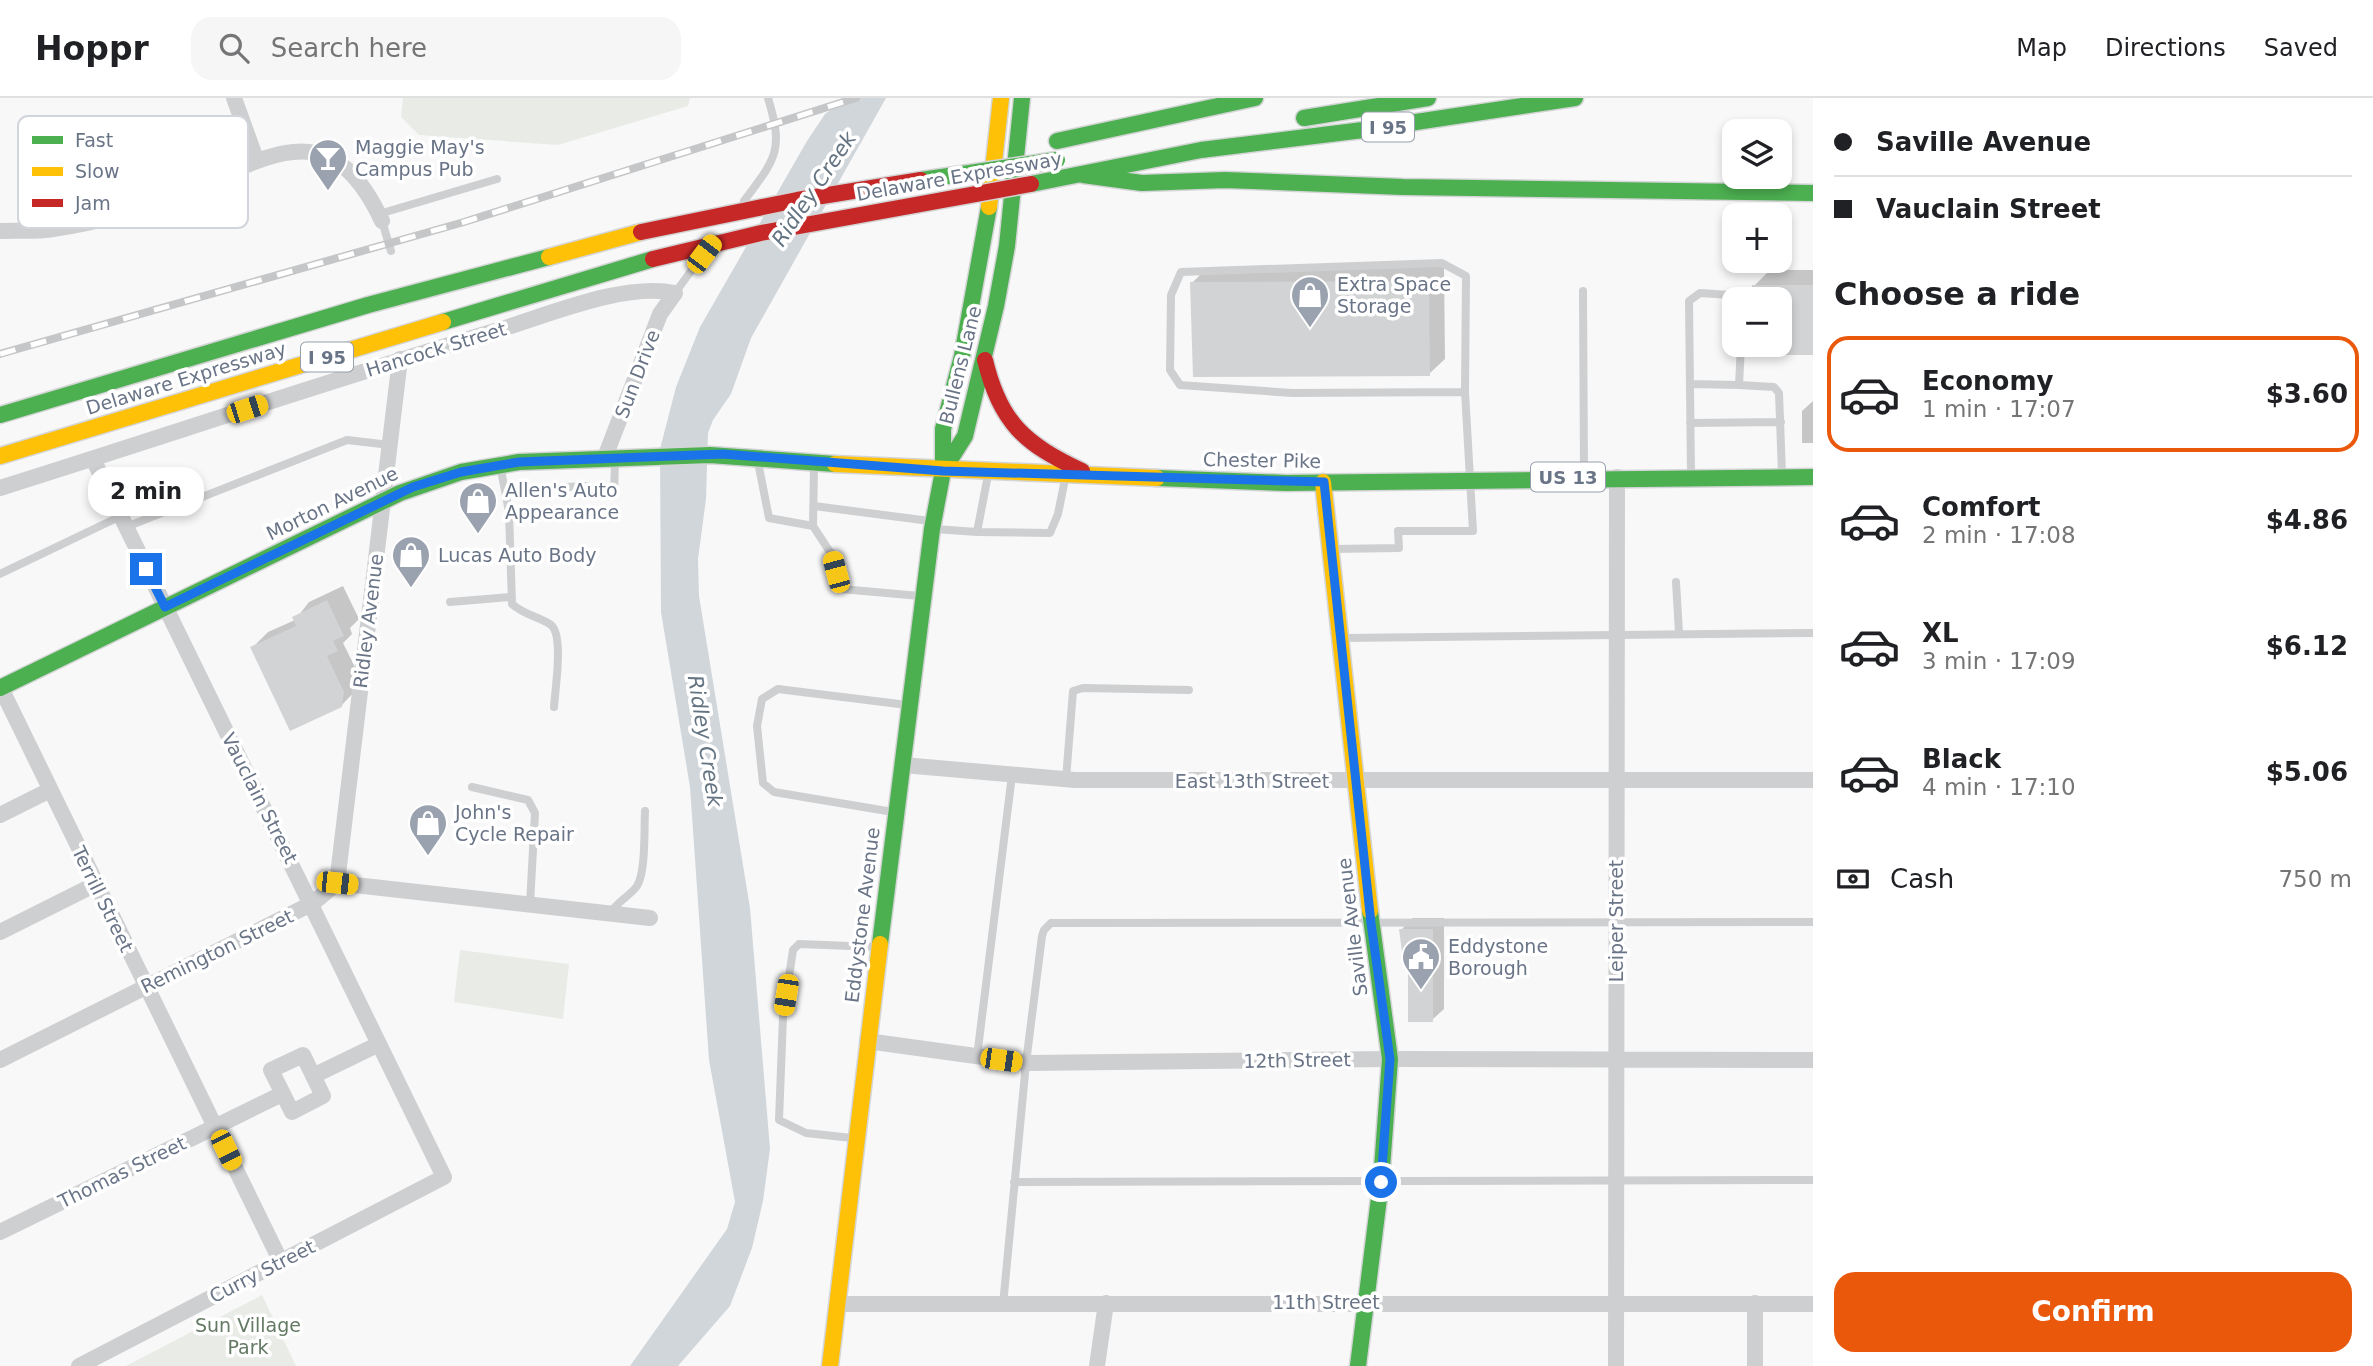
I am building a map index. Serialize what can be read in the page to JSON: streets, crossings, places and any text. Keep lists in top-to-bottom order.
{
  "streets": {
    "main road": [
      "I 95",
      "Delaware Expressway",
      "Bullens Lane",
      "Chester Pike",
      "US 13",
      "Morton Avenue",
      "Eddystone Avenue",
      "Saville Avenue"
    ],
    "street": [
      "Hancock Street",
      "Sun Drive",
      "Ridley Avenue",
      "East 13th Street",
      "Vauclain Street",
      "Terrill Street",
      "Leiper Street",
      "Remington Street",
      "12th Street",
      "Thomas Street",
      "Curry Street",
      "11th Street"
    ]
  },
  "crossings": [
    ["Hancock Street", "Sun Drive"],
    ["Hancock Street", "Ridley Avenue"],
    ["Hancock Street", "Vauclain Street"],
    ["Bullens Lane", "Chester Pike"],
    ["Bullens Lane", "Eddystone Avenue"],
    ["Sun Drive", "Morton Avenue"],
    ["Chester Pike", "Morton Avenue"],
    ["Chester Pike", "Eddystone Avenue"],
    ["Chester Pike", "Leiper Street"],
    ["Chester Pike", "Saville Avenue"],
    ["Morton Avenue", "Ridley Avenue"],
    ["Morton Avenue", "Vauclain Street"],
    ["Morton Avenue", "Terrill Street"],
    ["Ridley Avenue", "Remington Street"],
    ["East 13th Street", "Eddystone Avenue"],
    ["East 13th Street", "Leiper Street"],
    ["East 13th Street", "Saville Avenue"],
    ["Vauclain Street", "Remington Street"],
    ["Vauclain Street", "Curry Street"],
    ["Terrill Street", "Remington Street"],
    ["Terrill Street", "Thomas Street"],
    ["Terrill Street", "Curry Street"],
    ["Eddystone Avenue", "12th Street"],
    ["Eddystone Avenue", "11th Street"],
    ["Leiper Street", "12th Street"],
    ["Leiper Street", "11th Street"],
    ["Saville Avenue", "12th Street"],
    ["Saville Avenue", "11th Street"]
  ],
  "water": ["Ridley Creek"],
  "parks": ["Sun Village Park"],
  "places": {
    "bar": ["Maggie May's Campus Pub"],
    "shop": [
      "Extra Space Storage",
      "Allen's Auto Appearance",
      "Lucas Auto Body",
      "John's Cycle Repair"
    ],
    "public building": ["Eddystone Borough"]
  },
  "legend": ["Fast", "Slow", "Jam"],
  "page": {
    "header": "Hoppr",
    "search": "Search here",
    "nav": ["Map", "Directions", "Saved"],
    "banner": ["Saville Avenue", "Vauclain Street"],
    "map_buttons": ["+", "−"],
    "heading": "Choose a ride",
    "list": [
      {
        "name": "Economy",
        "note": "1 min · 17:07",
        "value": "$3.60"
      },
      {
        "name": "Comfort",
        "note": "2 min · 17:08",
        "value": "$4.86"
      },
      {
        "name": "XL",
        "note": "3 min · 17:09",
        "value": "$6.12"
      },
      {
        "name": "Black",
        "note": "4 min · 17:10",
        "value": "$5.06"
      }
    ],
    "bubble": "2 min",
    "pay": ["Cash", "750 m"],
    "buttons": "Confirm"
  }
}
